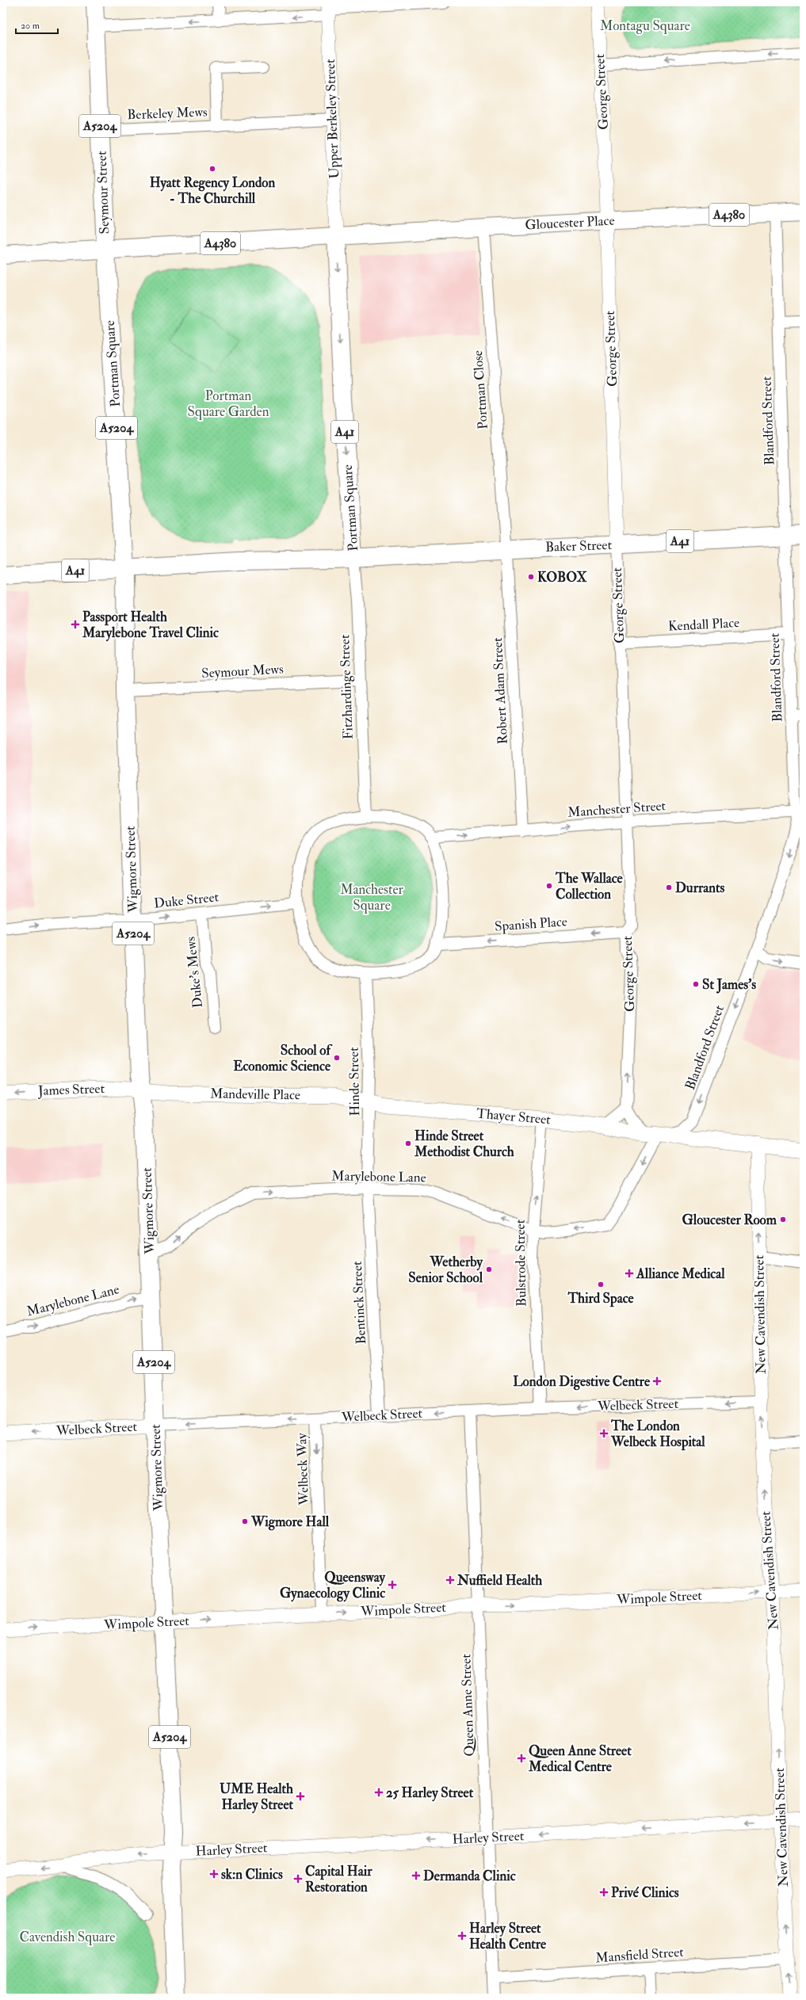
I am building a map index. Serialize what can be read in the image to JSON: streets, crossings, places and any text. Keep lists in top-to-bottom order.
{
  "streets": {
    "main road": [
      "A5204",
      "Seymour Street",
      "A4380",
      "Gloucester Place",
      "Portman Square",
      "A41",
      "Baker Street",
      "Wigmore Street",
      "James Street",
      "Mandeville Place",
      "Thayer Street",
      "Welbeck Street"
    ],
    "street": [
      "George Street",
      "Berkeley Mews",
      "Upper Berkeley Street",
      "Portman Close",
      "Blandford Street",
      "Kendall Place",
      "Seymour Mews",
      "Fitzhardinge Street",
      "Robert Adam Street",
      "Manchester Street",
      "Duke Street",
      "Spanish Place",
      "Duke's Mews",
      "Hinde Street",
      "Marylebone Lane",
      "Bulstrode Street",
      "Bentinck Street",
      "New Cavendish Street",
      "Welbeck Way",
      "Wimpole Street",
      "Queen Anne Street",
      "Harley Street",
      "Mansfield Street"
    ]
  },
  "crossings": [
    ["George Street", "Gloucester Place"],
    ["George Street", "Baker Street"],
    ["George Street", "Kendall Place"],
    ["George Street", "Manchester Street"],
    ["George Street", "Spanish Place"],
    ["Berkeley Mews", "Upper Berkeley Street"],
    ["Berkeley Mews", "Seymour Street"],
    ["Upper Berkeley Street", "A4380"],
    ["Upper Berkeley Street", "Gloucester Place"],
    ["Upper Berkeley Street", "Portman Square"],
    ["A5204", "Wigmore Street"],
    ["A5204", "Harley Street"],
    ["Seymour Street", "A4380"],
    ["Seymour Street", "Portman Square"],
    ["A4380", "Gloucester Place"],
    ["A4380", "Portman Square"],
    ["Gloucester Place", "Portman Square"],
    ["Gloucester Place", "Portman Close"],
    ["Gloucester Place", "Blandford Street"],
    ["Portman Square", "A41"],
    ["Portman Square", "Baker Street"],
    ["Portman Square", "Fitzhardinge Street"],
    ["Portman Square", "Wigmore Street"],
    ["Portman Close", "Baker Street"],
    ["Portman Close", "Robert Adam Street"],
    ["Blandford Street", "Baker Street"],
    ["Blandford Street", "Kendall Place"],
    ["Blandford Street", "Manchester Street"],
    ["A41", "Wigmore Street"],
    ["Baker Street", "Fitzhardinge Street"],
    ["Baker Street", "Robert Adam Street"],
    ["Seymour Mews", "Fitzhardinge Street"],
    ["Seymour Mews", "Wigmore Street"],
    ["Robert Adam Street", "Manchester Street"],
    ["Wigmore Street", "Duke Street"],
    ["Wigmore Street", "James Street"],
    ["Wigmore Street", "Mandeville Place"],
    ["Wigmore Street", "Marylebone Lane"],
    ["Wigmore Street", "Welbeck Street"],
    ["Wigmore Street", "Wimpole Street"],
    ["Wigmore Street", "Harley Street"],
    ["Duke Street", "Duke's Mews"],
    ["Hinde Street", "Mandeville Place"],
    ["Hinde Street", "Thayer Street"],
    ["Hinde Street", "Marylebone Lane"],
    ["Hinde Street", "Bentinck Street"],
    ["James Street", "Mandeville Place"],
    ["Mandeville Place", "Thayer Street"],
    ["Thayer Street", "Marylebone Lane"],
    ["Thayer Street", "Bulstrode Street"],
    ["Thayer Street", "New Cavendish Street"],
    ["Marylebone Lane", "Bulstrode Street"],
    ["Marylebone Lane", "Bentinck Street"],
    ["Bulstrode Street", "Welbeck Street"],
    ["Bentinck Street", "Welbeck Street"],
    ["New Cavendish Street", "Welbeck Street"],
    ["New Cavendish Street", "Wimpole Street"],
    ["New Cavendish Street", "Harley Street"],
    ["New Cavendish Street", "Mansfield Street"],
    ["Welbeck Street", "Welbeck Way"],
    ["Welbeck Street", "Queen Anne Street"],
    ["Welbeck Way", "Wimpole Street"],
    ["Wimpole Street", "Queen Anne Street"],
    ["Queen Anne Street", "Harley Street"],
    ["Queen Anne Street", "Mansfield Street"]
  ],
  "one_way": [
    "Portman Square",
    "Blandford Street",
    "Manchester Street",
    "Duke Street",
    "Spanish Place",
    "James Street",
    "Bulstrode Street",
    "New Cavendish Street",
    "Welbeck Street",
    "Welbeck Way",
    "Wimpole Street",
    "Harley Street"
  ],
  "parks": [
    "Montagu Square",
    "Portman Square Garden",
    "Manchester Square",
    "Cavendish Square"
  ],
  "places": {
    "other": [
      "Hyatt Regency London - The Churchill",
      "KOBOX",
      "The Wallace Collection",
      "Durrants",
      "St James's",
      "School of Economic Science",
      "Hinde Street Methodist Church",
      "Gloucester Room",
      "Wetherby Senior School",
      "Third Space",
      "Wigmore Hall"
    ],
    "health": [
      "Passport Health Marylebone Travel Clinic",
      "Alliance Medical",
      "London Digestive Centre",
      "The London Welbeck Hospital",
      "Nuffield Health",
      "Queensway Gynaecology Clinic",
      "Queen Anne Street Medical Centre",
      "25 Harley Street",
      "UME Health Harley Street",
      "sk:n Clinics",
      "Dermanda Clinic",
      "Capital Hair Restoration",
      "Privé Clinics",
      "Harley Street Health Centre"
    ]
  },
  "scale_bar": "20 m"
}
